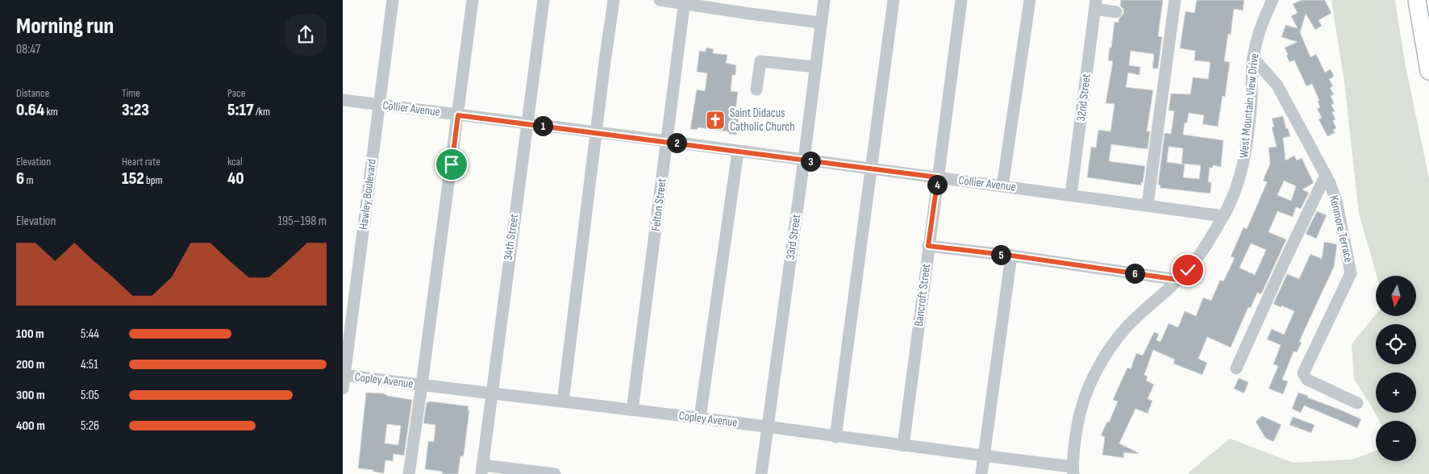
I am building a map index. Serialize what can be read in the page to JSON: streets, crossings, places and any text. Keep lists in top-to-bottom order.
{
  "streets": {
    "street": [
      "32nd Street",
      "West Mountain View Drive",
      "Collier Avenue",
      "Hawley Boulevard",
      "Felton Street",
      "Kenmore Terrace",
      "34th Street",
      "33rd Street",
      "Bancroft Street",
      "Copley Avenue"
    ]
  },
  "crossings": [
    ["32nd Street", "Collier Avenue"],
    ["West Mountain View Drive", "Collier Avenue"],
    ["West Mountain View Drive", "Kenmore Terrace"],
    ["West Mountain View Drive", "Copley Avenue"],
    ["Collier Avenue", "Hawley Boulevard"],
    ["Collier Avenue", "Felton Street"],
    ["Collier Avenue", "34th Street"],
    ["Collier Avenue", "33rd Street"],
    ["Collier Avenue", "Bancroft Street"],
    ["Hawley Boulevard", "Copley Avenue"],
    ["Felton Street", "Copley Avenue"],
    ["34th Street", "Copley Avenue"],
    ["33rd Street", "Copley Avenue"],
    ["Bancroft Street", "Copley Avenue"]
  ],
  "places": {
    "church": ["Saint Didacus Catholic Church"]
  },
  "north": "bottom",
  "page": {
    "heading": ["Morning run", "08:47"],
    "stats": [
      ["Distance", "0.64 km"],
      ["Time", "3:23"],
      ["Pace", "5:17 /km"],
      ["Elevation", "6 m"],
      ["Heart rate", "152 bpm"],
      ["kcal", "40"]
    ],
    "pins": [
      "1",
      "2",
      "3",
      "4",
      "5",
      "6"
    ],
    "chart": ["Elevation", "195–198 m"],
    "map_buttons": ["+", "−"],
    "list": [
      {
        "name": "100 m",
        "note": "5:44"
      },
      {
        "name": "200 m",
        "note": "4:51"
      },
      {
        "name": "300 m",
        "note": "5:05"
      },
      {
        "name": "400 m",
        "note": "5:26"
      }
    ]
  }
}
